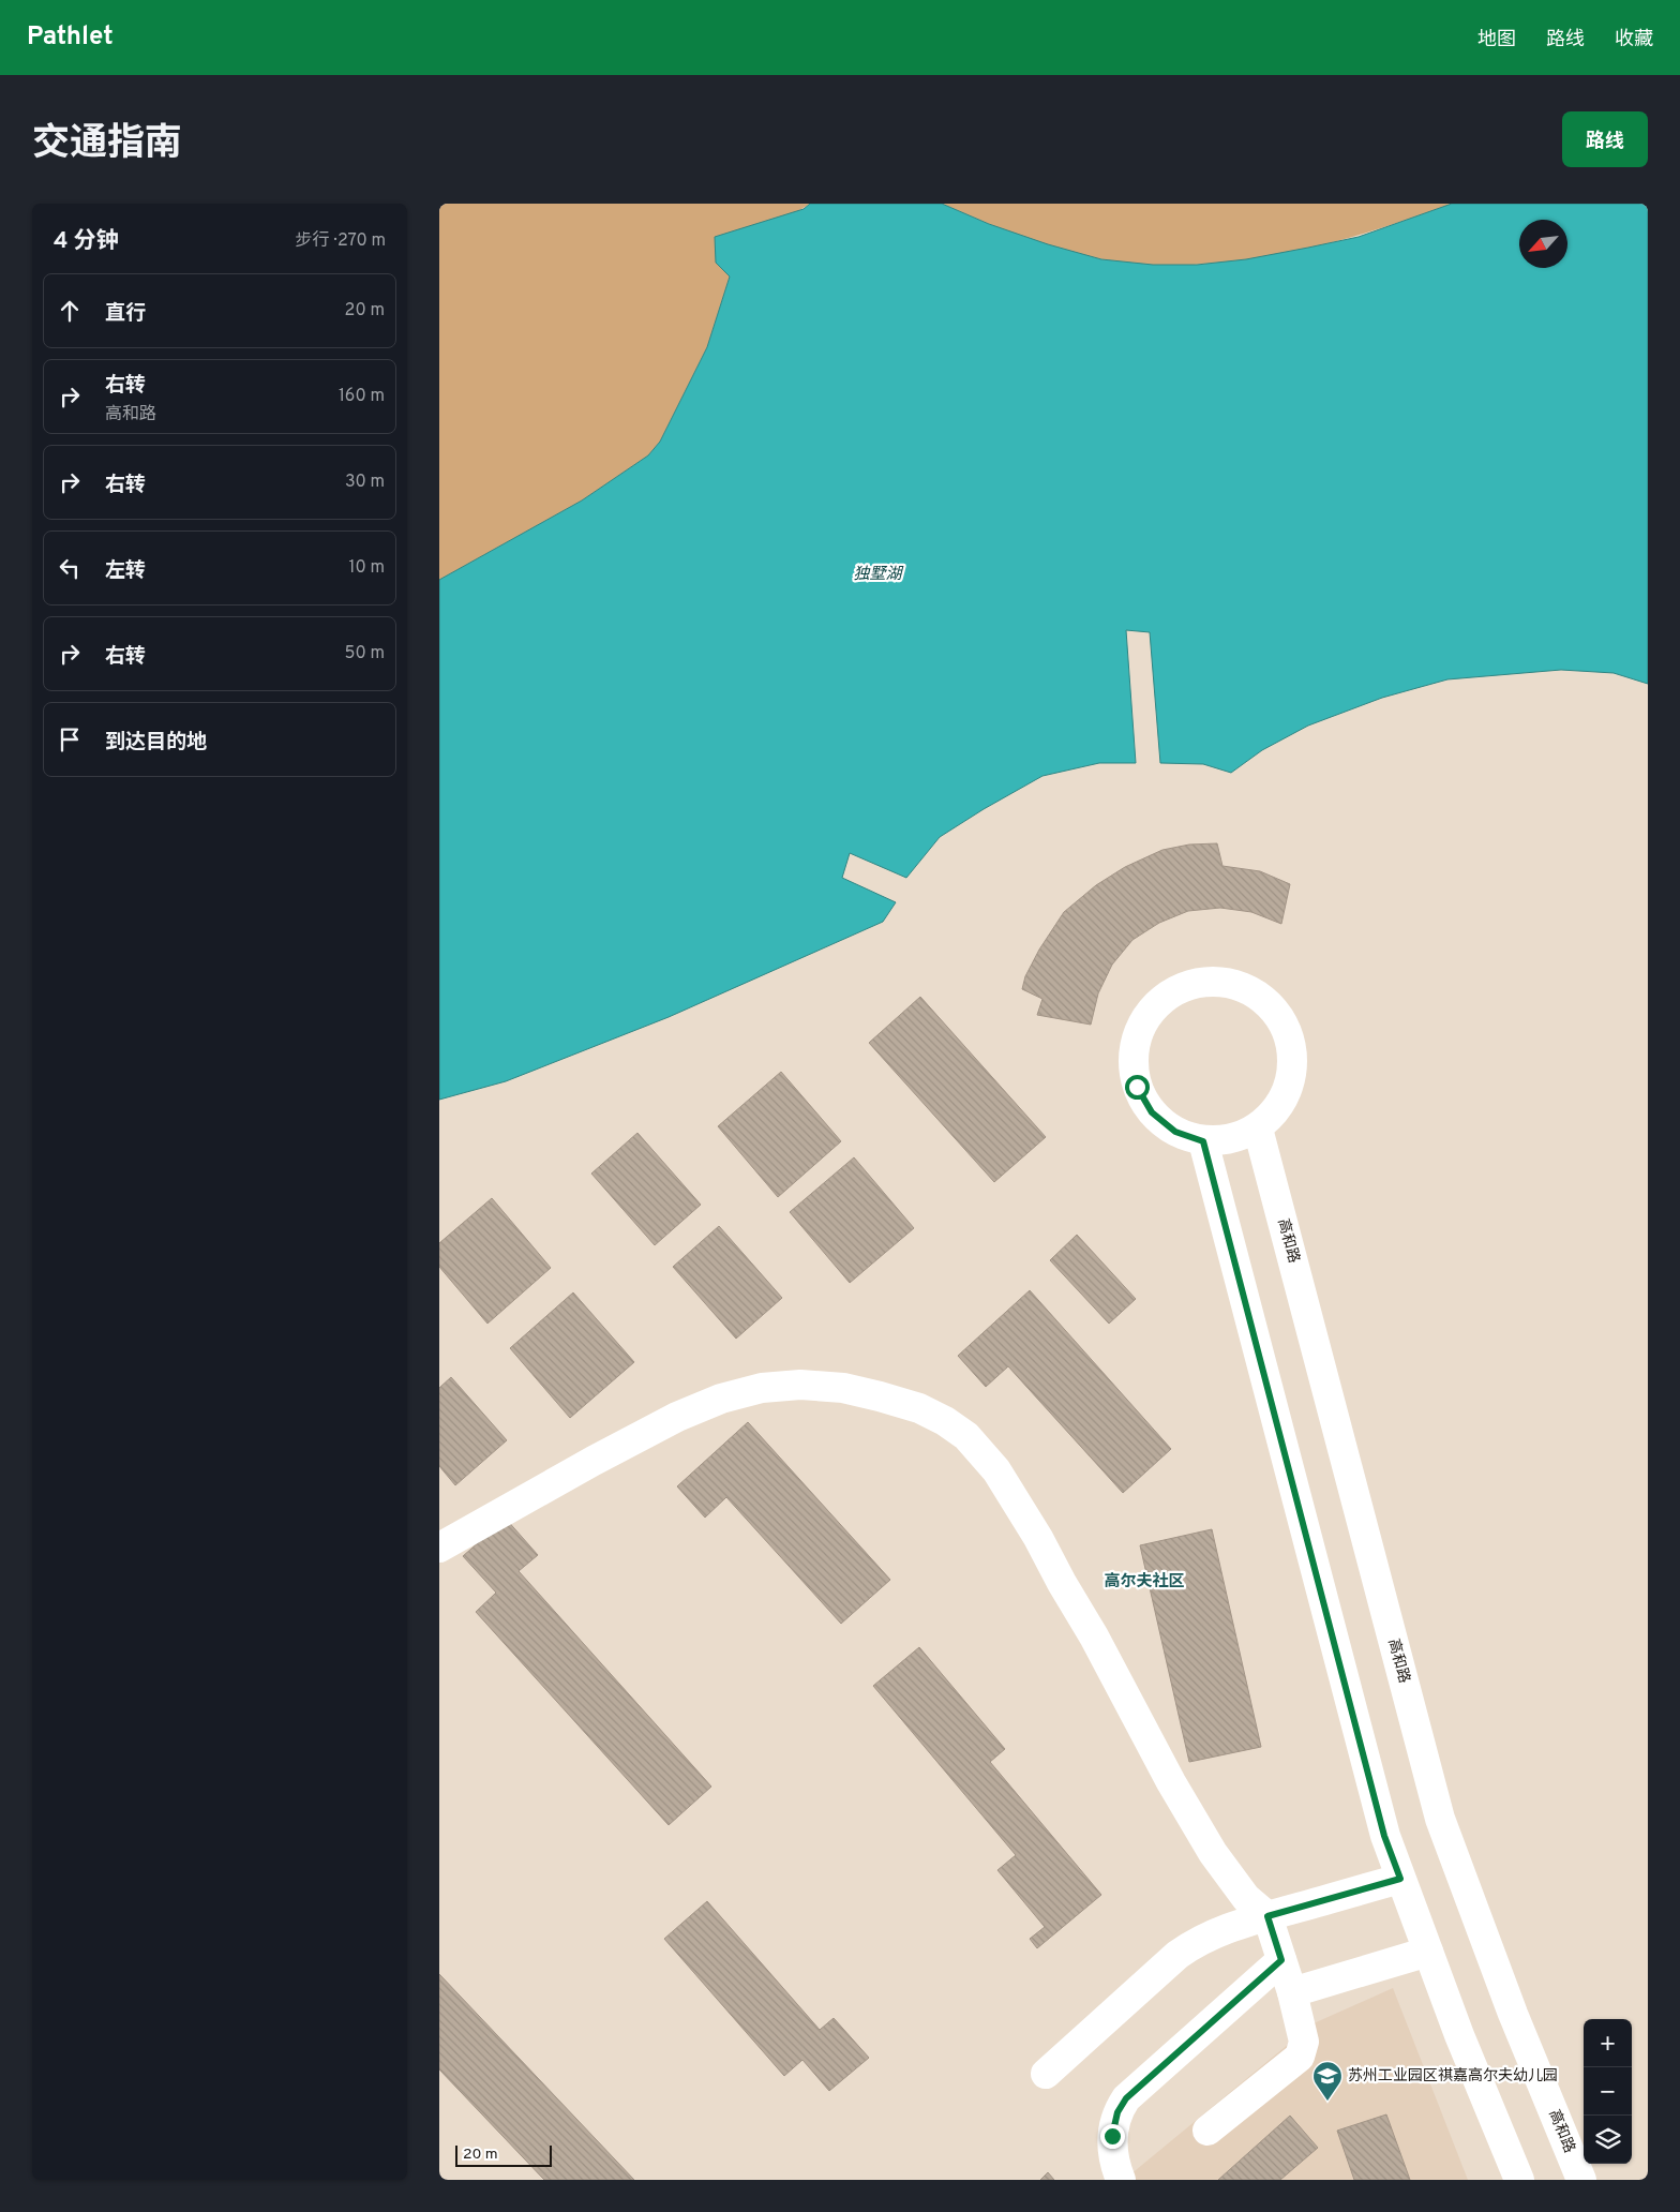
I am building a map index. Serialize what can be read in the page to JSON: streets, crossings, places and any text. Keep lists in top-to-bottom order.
{
  "streets": {
    "main road": ["高和路"]
  },
  "districts": ["高尔夫社区"],
  "water": ["独墅湖"],
  "places": {
    "school or university": ["苏州工业园区祺嘉高尔夫幼儿园"]
  },
  "scale_bar": "20 m",
  "north": "bottom left",
  "page": {
    "header": "Pathlet",
    "nav": ["地图", "路线", "收藏"],
    "title": "交通指南",
    "buttons": "路线",
    "heading": ["4 分钟", "步行 · 270 m"],
    "list": [
      ["直行", "20 m"],
      ["右转", "高和路", "160 m"],
      ["右转", "30 m"],
      ["左转", "10 m"],
      ["右转", "50 m"],
      "到达目的地"
    ],
    "map_buttons": ["+", "−"],
    "scale": "20 m"
  }
}
